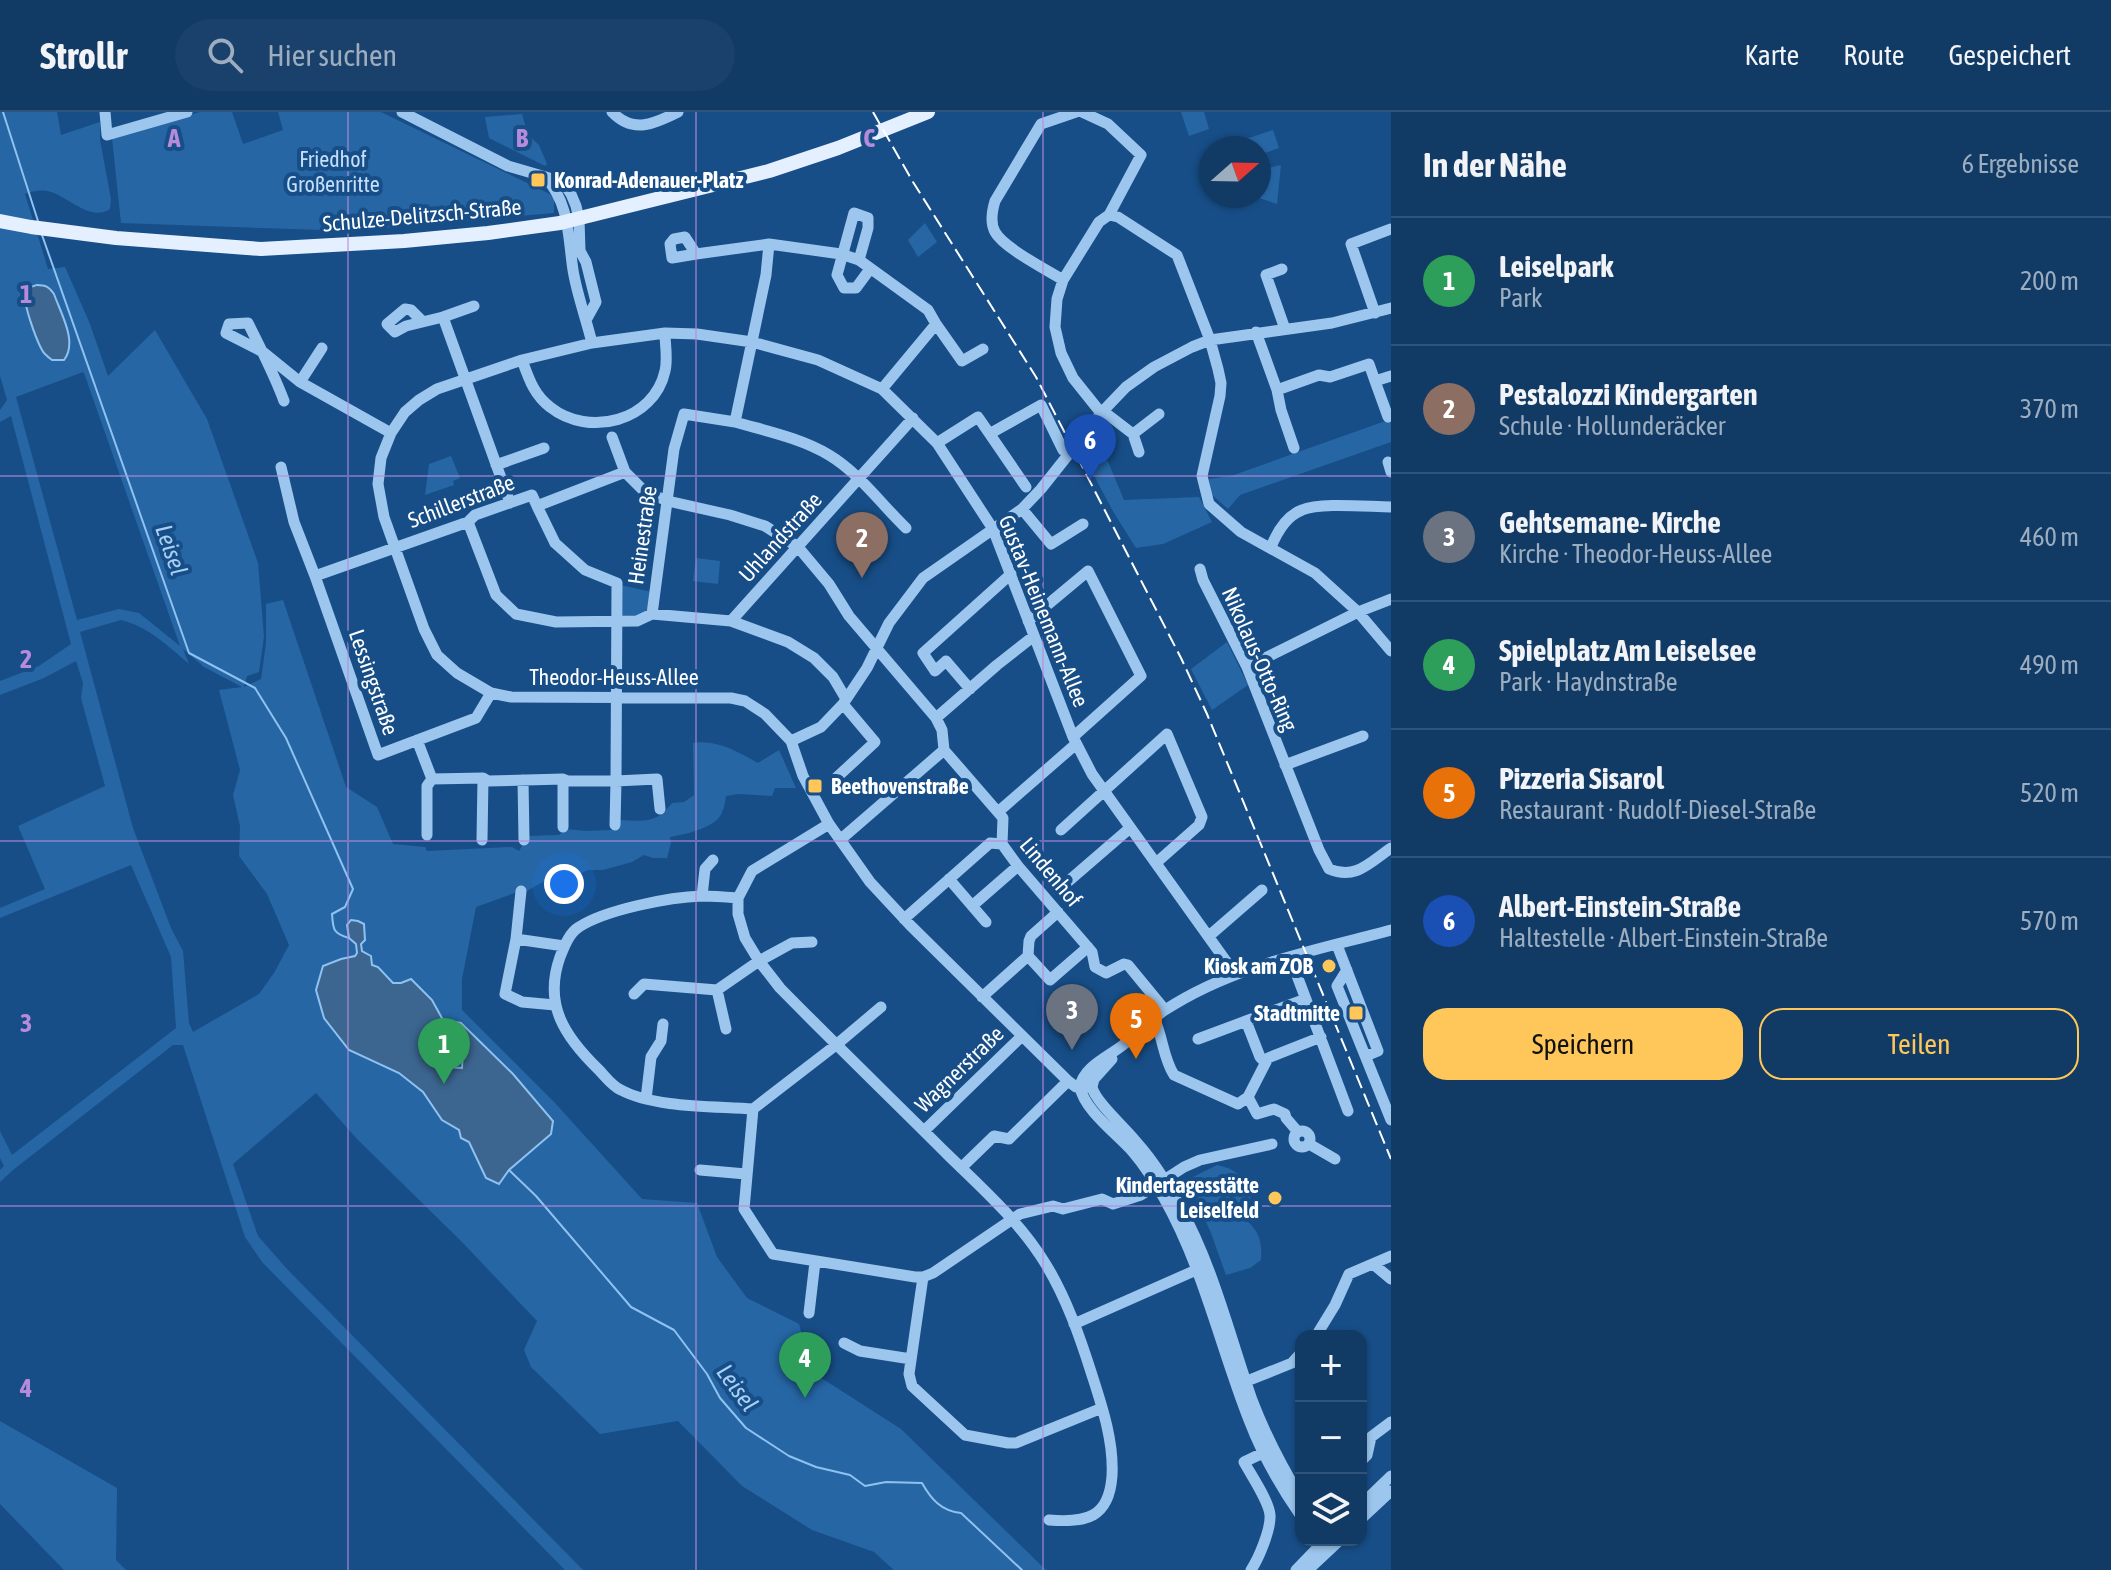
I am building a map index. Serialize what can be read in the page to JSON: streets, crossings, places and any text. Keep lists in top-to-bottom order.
{
  "streets": {
    "main road": ["Schulze-Delitzsch-Straße"],
    "street": [
      "Schillerstraße",
      "Heinestraße",
      "Uhlandstraße",
      "Gustav-Heinemann-Allee",
      "Nikolaus-Otto-Ring",
      "Theodor-Heuss-Allee",
      "Lessingstraße",
      "Lindenhof",
      "Wagnerstraße"
    ]
  },
  "crossings": [
    ["Schillerstraße", "Heinestraße"],
    ["Schillerstraße", "Theodor-Heuss-Allee"],
    ["Heinestraße", "Uhlandstraße"],
    ["Uhlandstraße", "Gustav-Heinemann-Allee"],
    ["Gustav-Heinemann-Allee", "Theodor-Heuss-Allee"],
    ["Theodor-Heuss-Allee", "Lessingstraße"],
    ["Theodor-Heuss-Allee", "Wagnerstraße"]
  ],
  "water": ["Leisel"],
  "parks": ["Friedhof Großenritte"],
  "places": {
    "transit": ["Konrad-Adenauer-Platz", "Beethovenstraße", "Stadtmitte"],
    "other": ["Kiosk am ZOB", "Kindertagesstätte Leiselfeld"]
  },
  "north": "right",
  "page": {
    "header": "Strollr",
    "search": "Hier suchen",
    "nav": ["Karte", "Route", "Gespeichert"],
    "heading": ["In der Nähe", "6 Ergebnisse"],
    "list": [
      {
        "mark": "1",
        "name": "Leiselpark",
        "note": "Park",
        "value": "200 m"
      },
      {
        "mark": "2",
        "name": "Pestalozzi Kindergarten",
        "note": "Schule · Hollunderäcker",
        "value": "370 m"
      },
      {
        "mark": "3",
        "name": "Gehtsemane- Kirche",
        "note": "Kirche · Theodor-Heuss-Allee",
        "value": "460 m"
      },
      {
        "mark": "4",
        "name": "Spielplatz Am Leiselsee",
        "note": "Park · Haydnstraße",
        "value": "490 m"
      },
      {
        "mark": "5",
        "name": "Pizzeria Sisarol",
        "note": "Restaurant · Rudolf-Diesel-Straße",
        "value": "520 m"
      },
      {
        "mark": "6",
        "name": "Albert-Einstein-Straße",
        "note": "Haltestelle · Albert-Einstein-Straße",
        "value": "570 m"
      }
    ],
    "pins": [
      "6",
      "2",
      "3",
      "5",
      "1",
      "4"
    ],
    "buttons": ["Speichern", "Teilen"],
    "map_buttons": ["+", "−"]
  },
  "grid": {
    "columns": ["A", "B", "C"],
    "rows": [
      "1",
      "2",
      "3",
      "4"
    ]
  }
}
